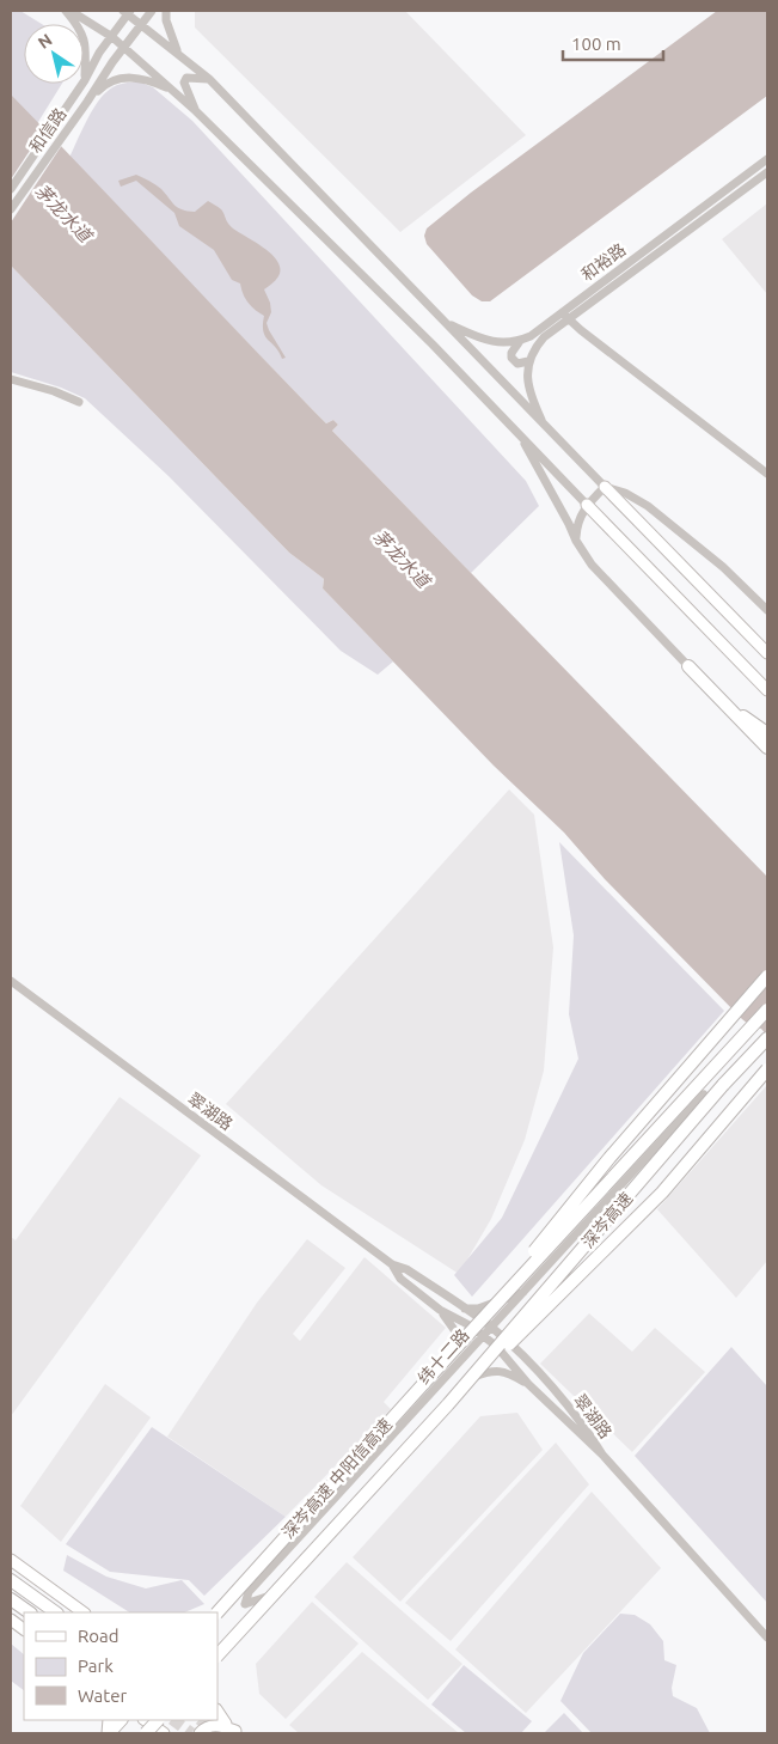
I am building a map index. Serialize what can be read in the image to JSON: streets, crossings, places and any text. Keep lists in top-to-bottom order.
{
  "streets": {
    "highway": ["深岑高速", "深岑高速 中阳信高速"],
    "street": [
      "和信路",
      "和裕路",
      "翠湖路",
      "纬十二路"
    ]
  },
  "crossings": [
    ["翠湖路", "纬十二路"],
    ["深岑高速", "深岑高速 中阳信高速"]
  ],
  "water": ["茅龙水道"],
  "legend": ["Road", "Park", "Water"],
  "scale_bar": "100 m",
  "north": "top left"
}
